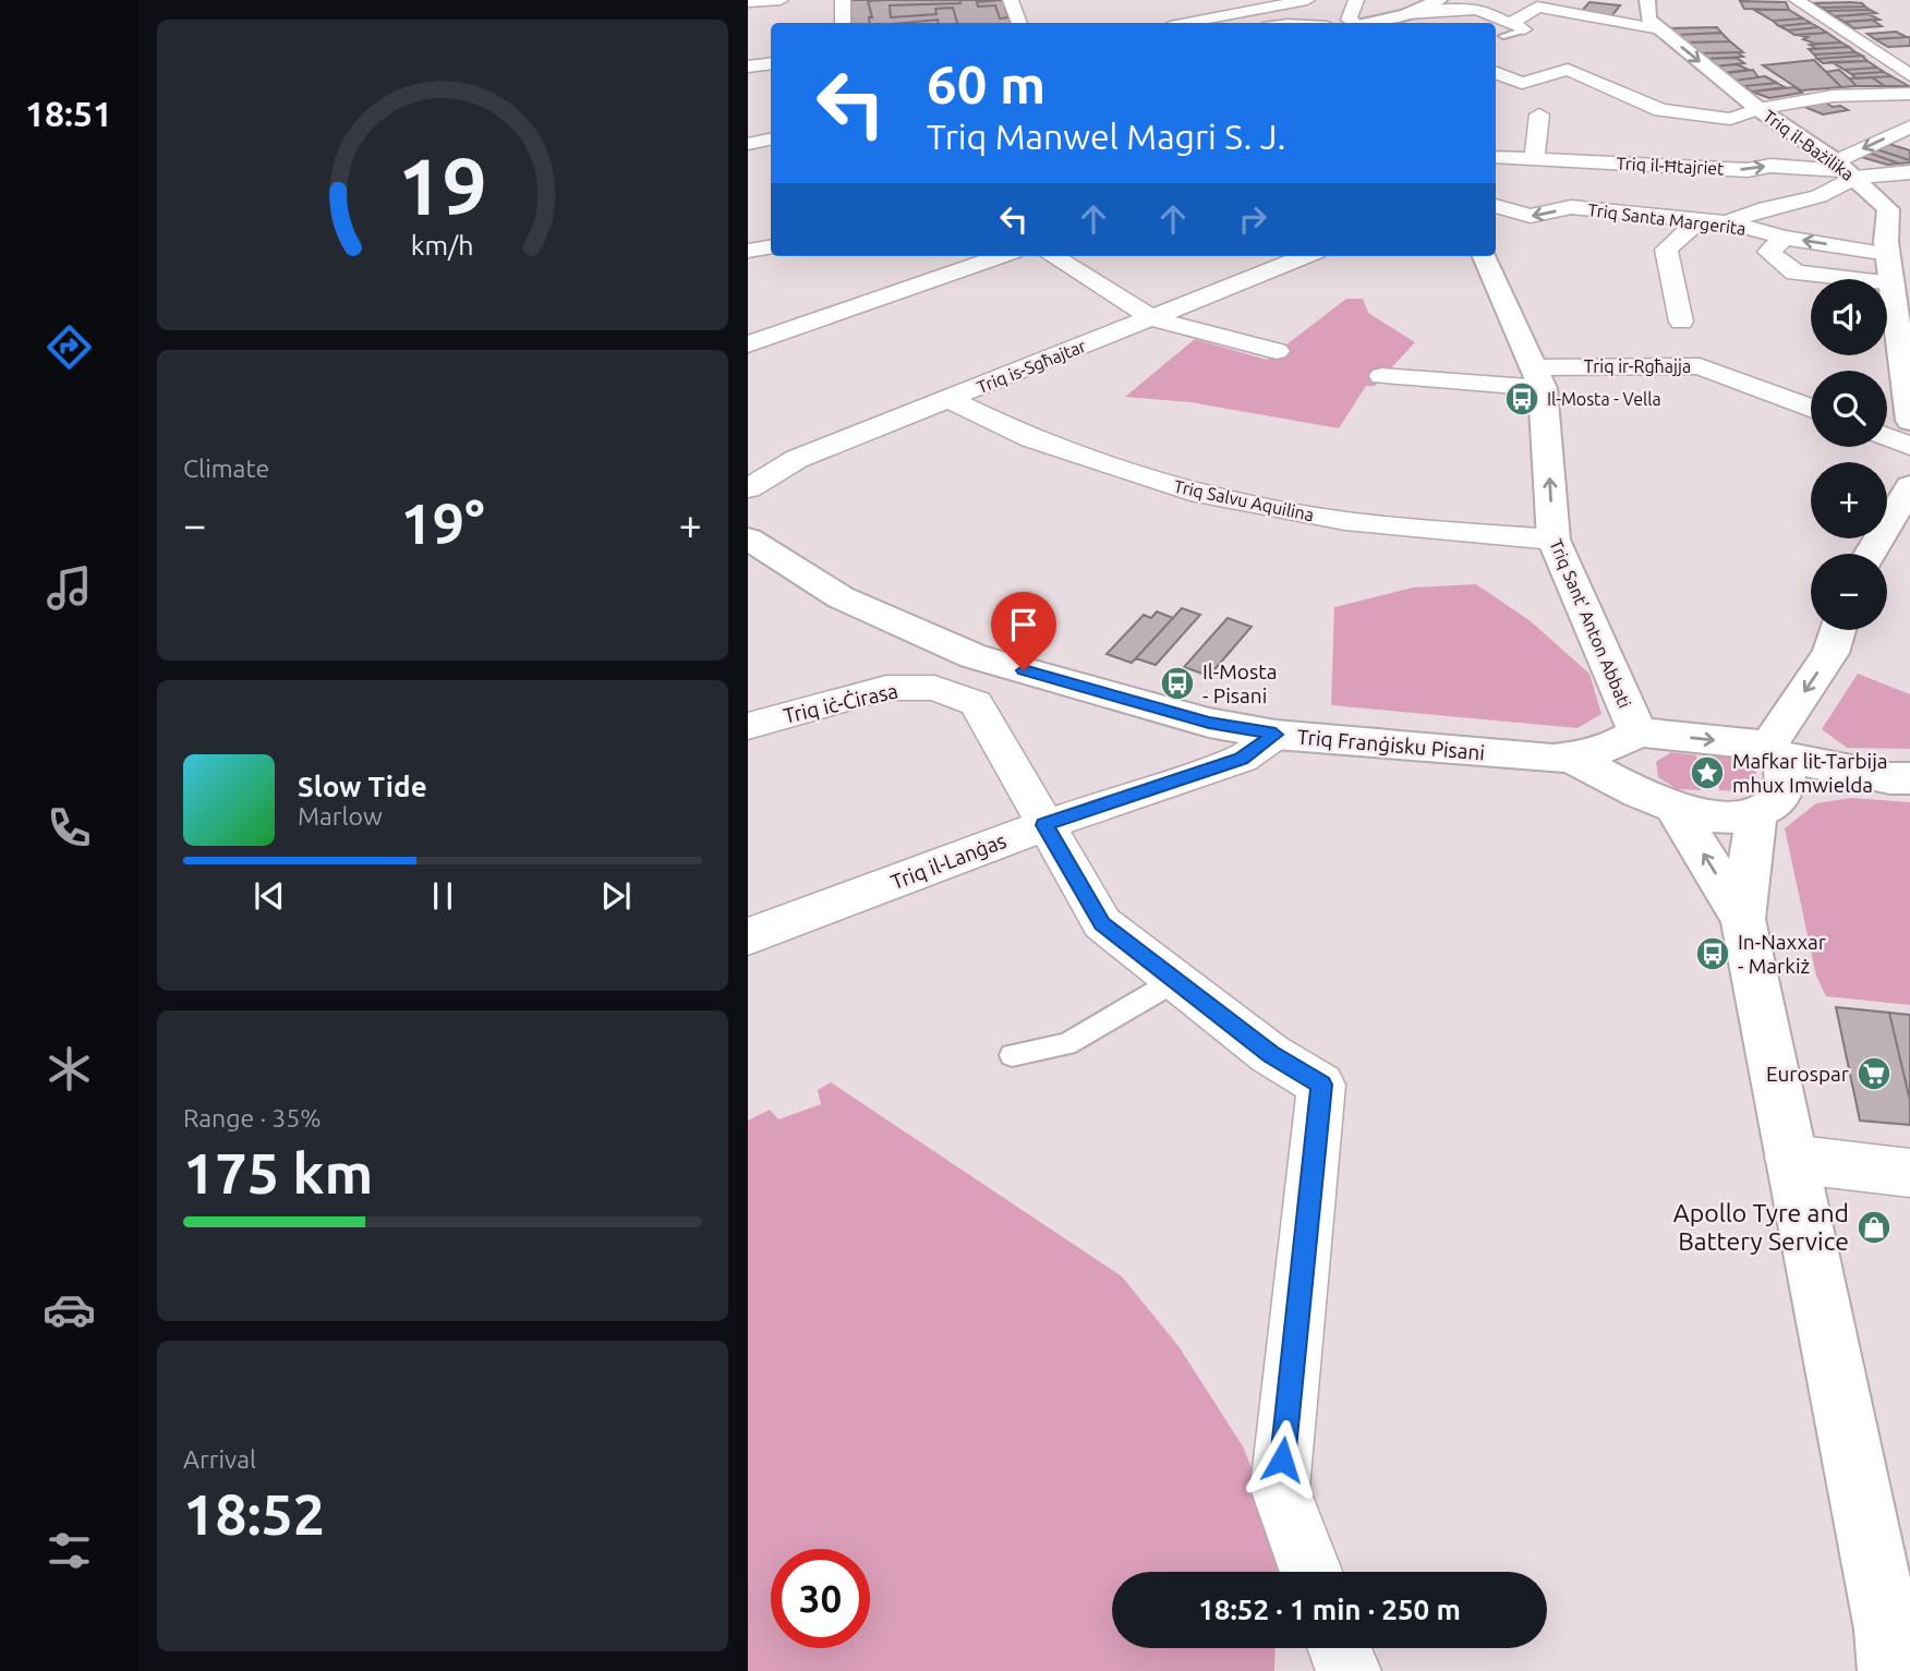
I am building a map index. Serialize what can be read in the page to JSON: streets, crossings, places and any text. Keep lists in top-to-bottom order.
{
  "streets": {
    "street": [
      "Triq il-Bażilika",
      "Triq il-Ħtajriet",
      "Triq Santa Margerita",
      "Triq is-Sgħajtar",
      "Triq ir-Rgħajja",
      "Triq Salvu Aquilina",
      "Triq Sant' Anton Abbati",
      "Triq iċ-Ċirasa",
      "Triq Franġisku Pisani",
      "Triq il-Lanġas"
    ]
  },
  "crossings": [
    ["Triq il-Bażilika", "Triq il-Ħtajriet"],
    ["Triq il-Bażilika", "Triq Santa Margerita"],
    ["Triq is-Sgħajtar", "Triq Salvu Aquilina"],
    ["Triq ir-Rgħajja", "Triq Sant' Anton Abbati"],
    ["Triq Salvu Aquilina", "Triq Sant' Anton Abbati"],
    ["Triq Sant' Anton Abbati", "Triq Franġisku Pisani"],
    ["Triq iċ-Ċirasa", "Triq il-Lanġas"],
    ["Triq Franġisku Pisani", "Triq il-Lanġas"]
  ],
  "places": {
    "bus stop": ["Il-Mosta - Vella", "Il-Mosta - Pisani", "In-Naxxar - Markiż"],
    "place": ["Mafkar lit-Tarbija mhux Imwielda"],
    "supermarket": ["Eurospar"],
    "shop": ["Apollo Tyre and Battery Service"]
  },
  "page": {
    "tabs": "18:51",
    "turn": ["60 m", "Triq Manwel Magri S. J."],
    "map_buttons": ["+", "−"],
    "tile": [
      "Climate",
      ["Range · 35%", "175 km"],
      ["Arrival", "18:52"]
    ],
    "heat": ["−", "19°", "+"],
    "song": ["Slow Tide", "Marlow"],
    "limit": "30",
    "trip": "18:52 · 1 min · 250 m",
    "gauge": ["19", "km/h"]
  }
}
